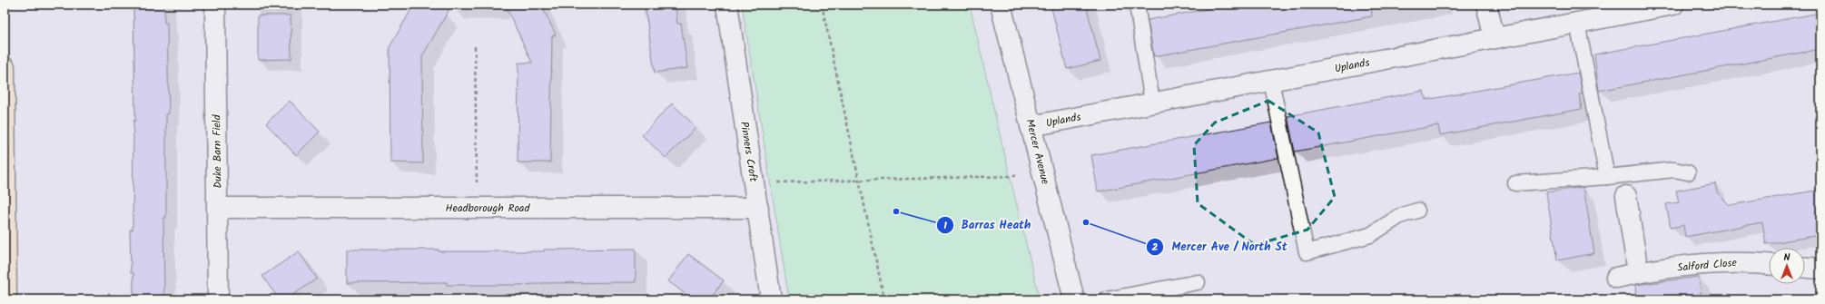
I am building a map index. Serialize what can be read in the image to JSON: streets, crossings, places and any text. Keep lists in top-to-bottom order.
{
  "streets": {
    "street": [
      "Uplands",
      "Duke Barn Field",
      "Pinners Croft",
      "Mercer Avenue",
      "Headborough Road",
      "Salford Close"
    ]
  },
  "crossings": [
    ["Uplands", "Mercer Avenue"],
    ["Duke Barn Field", "Headborough Road"],
    ["Pinners Croft", "Headborough Road"]
  ],
  "places": ["Barras Heath", "Mercer Ave / North St"],
  "north": "top"
}
